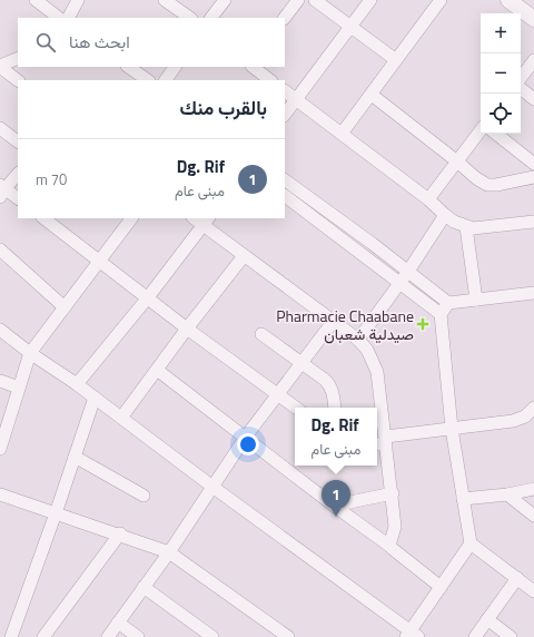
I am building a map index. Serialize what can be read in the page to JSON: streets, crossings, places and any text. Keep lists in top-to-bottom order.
{
  "places": {
    "health": ["Pharmacie Chaabane صيدلية شعبان"]
  },
  "page": {
    "map_buttons": ["+", "−"],
    "search": "ابحث هنا",
    "heading": "بالقرب منك",
    "list": [
      {
        "mark": "1",
        "name": "Dg. Rif",
        "note": "مبنى عام",
        "value": "70 m"
      }
    ],
    "popup": ["Dg. Rif", "مبنى عام"],
    "pins": "1"
  }
}
